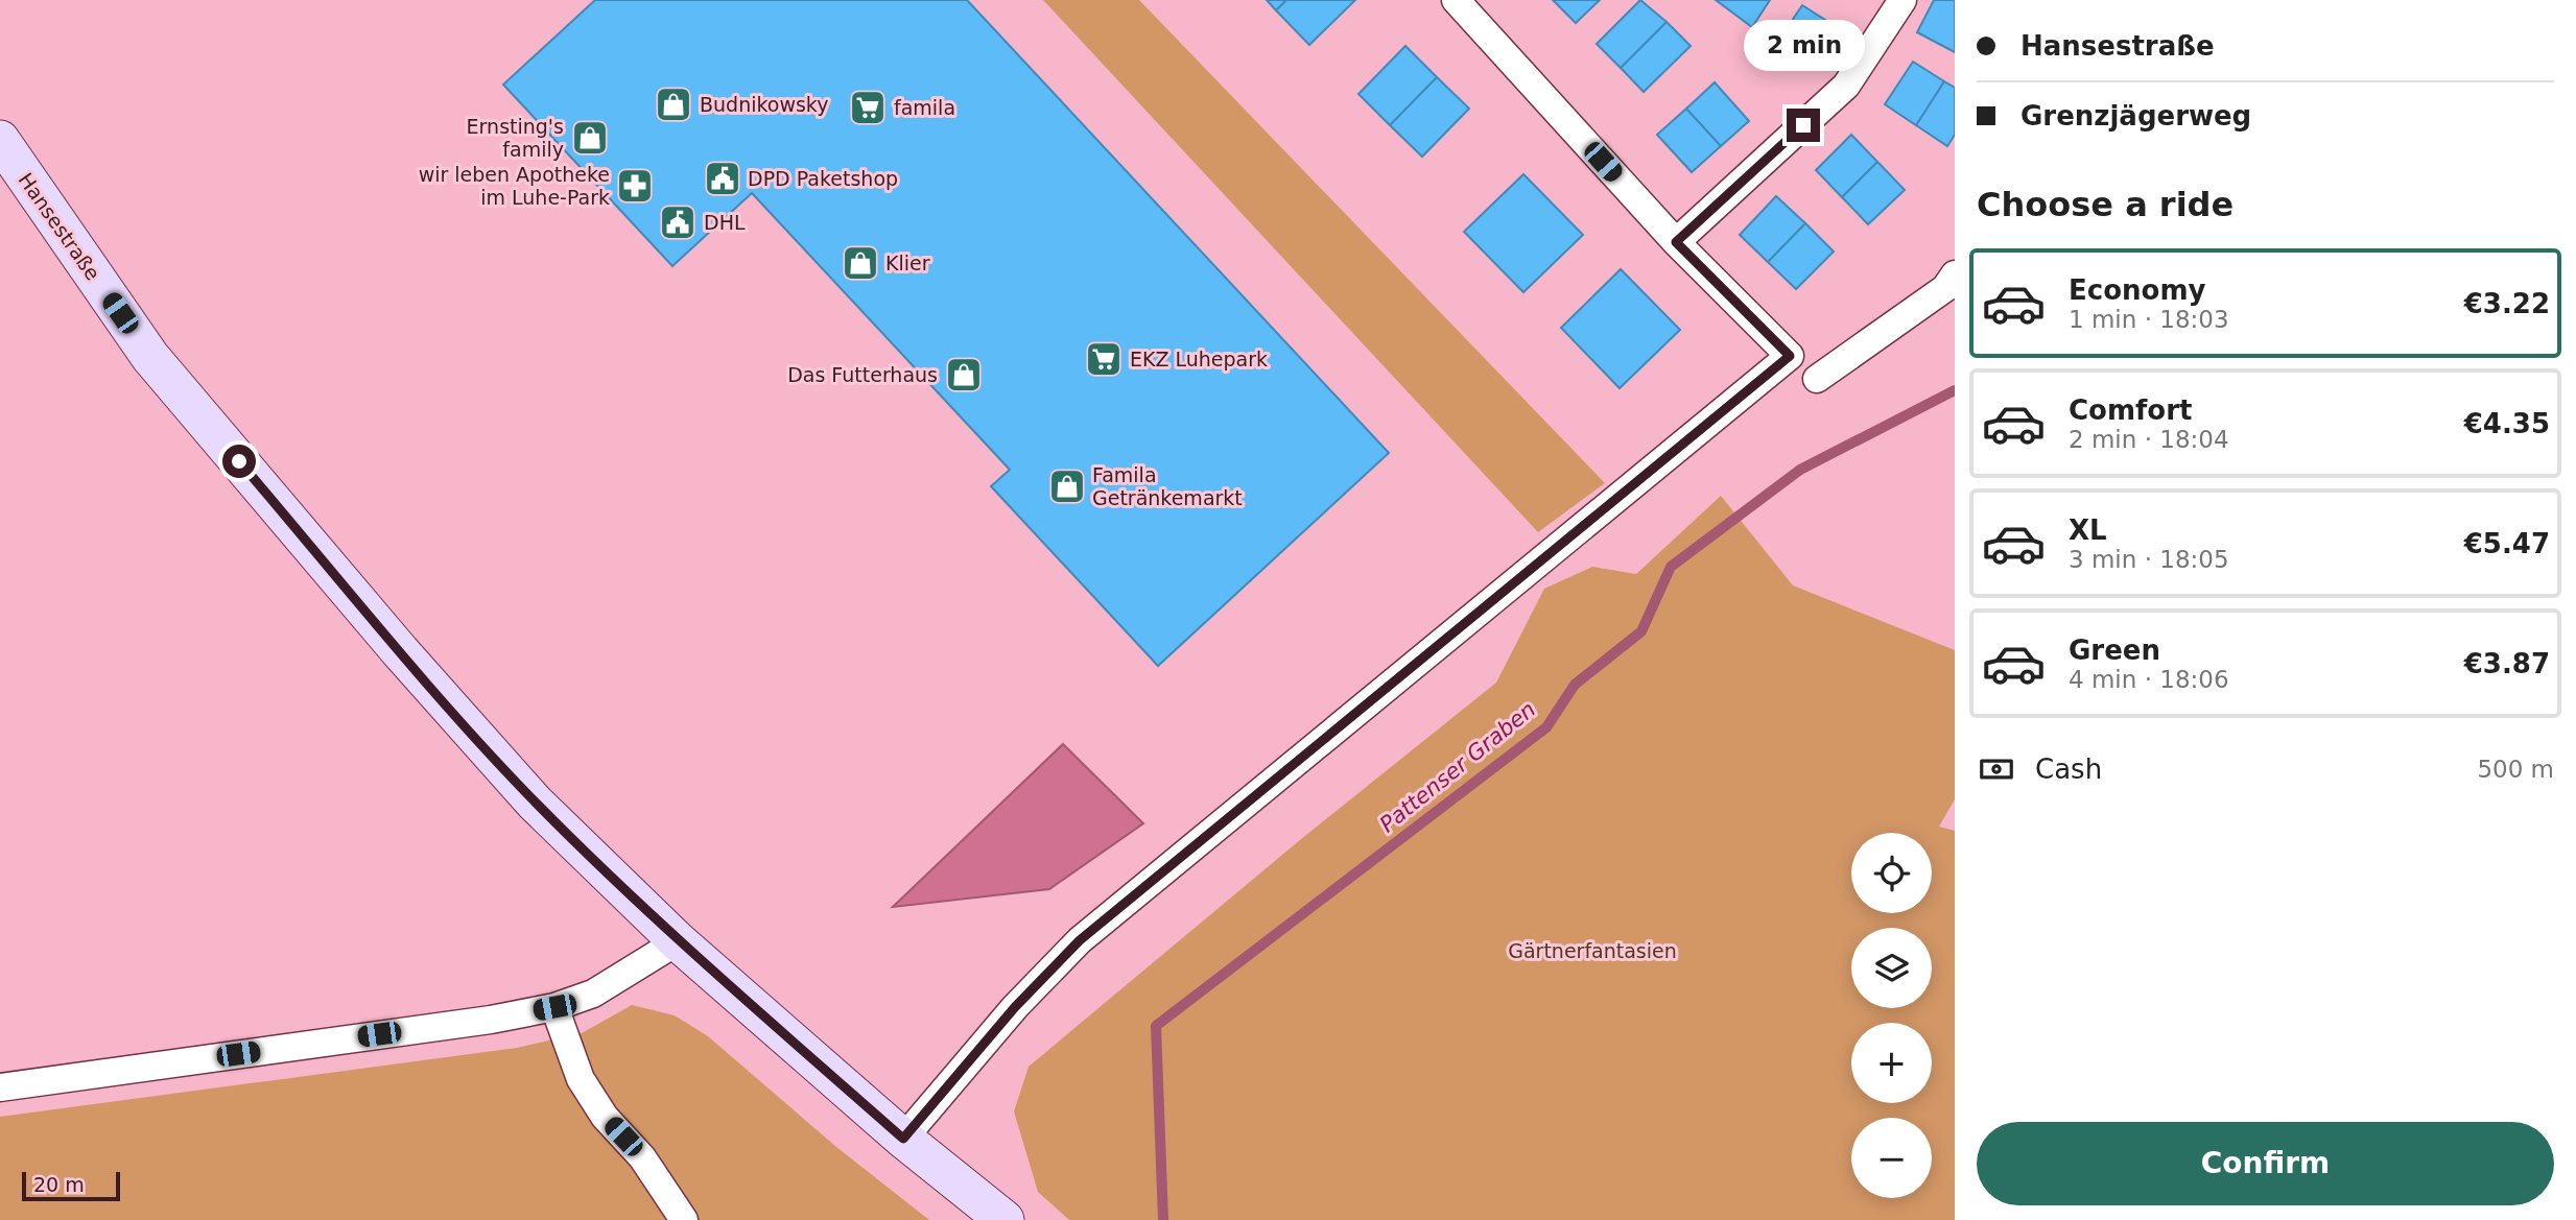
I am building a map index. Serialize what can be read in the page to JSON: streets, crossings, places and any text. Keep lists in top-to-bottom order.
{
  "streets": {
    "main road": ["Hansestraße"]
  },
  "water": ["Pattenser Graben"],
  "parks": ["Gärtnerfantasien"],
  "places": {
    "shop": [
      "Budnikowsky",
      "Ernsting's family",
      "Klier",
      "Das Futterhaus",
      "Famila Getränkemarkt"
    ],
    "supermarket": ["famila", "EKZ Luhepark"],
    "public building": ["DPD Paketshop", "DHL"],
    "pharmacy": ["wir leben Apotheke im Luhe-Park"]
  },
  "scale_bar": "20 m",
  "page": {
    "banner": ["Hansestraße", "Grenzjägerweg"],
    "bubble": "2 min",
    "heading": "Choose a ride",
    "list": [
      {
        "name": "Economy",
        "note": "1 min · 18:03",
        "value": "€3.22"
      },
      {
        "name": "Comfort",
        "note": "2 min · 18:04",
        "value": "€4.35"
      },
      {
        "name": "XL",
        "note": "3 min · 18:05",
        "value": "€5.47"
      },
      {
        "name": "Green",
        "note": "4 min · 18:06",
        "value": "€3.87"
      }
    ],
    "pay": ["Cash", "500 m"],
    "map_buttons": ["+", "−"],
    "buttons": "Confirm",
    "scale": "20 m"
  }
}
